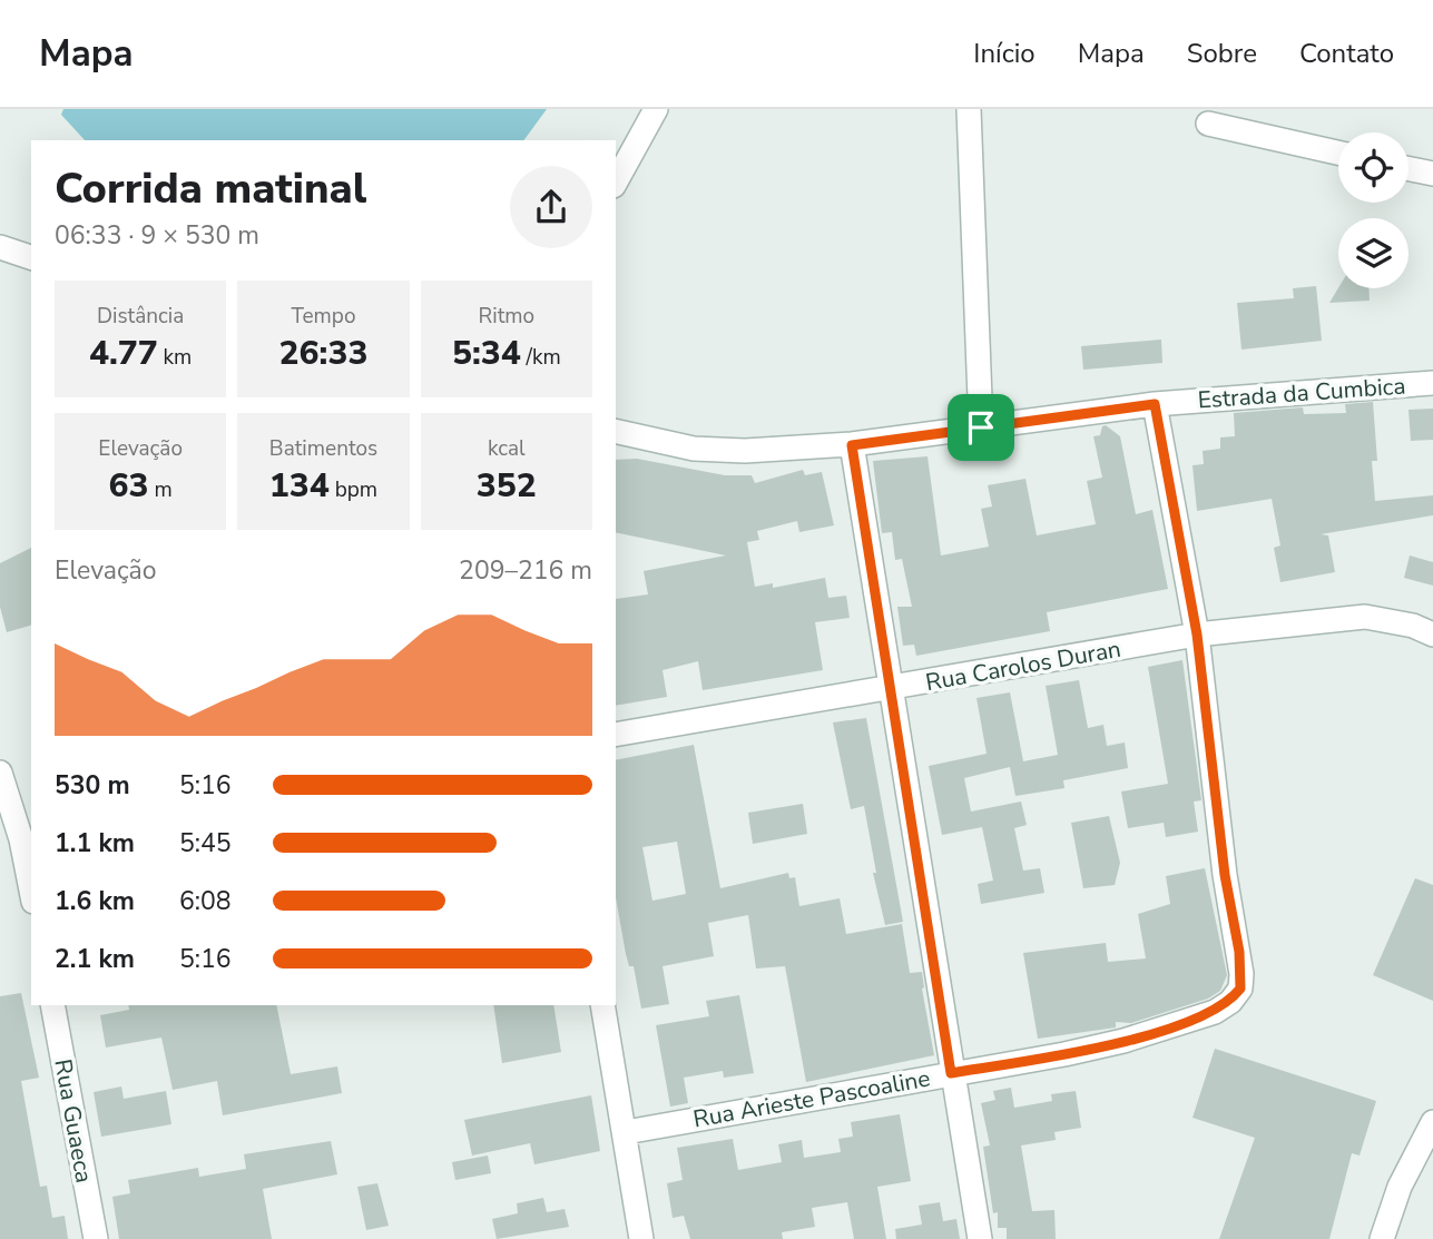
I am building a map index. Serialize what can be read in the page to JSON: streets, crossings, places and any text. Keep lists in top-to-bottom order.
{
  "streets": {
    "street": [
      "Estrada da Cumbica",
      "Rua Carolos Duran",
      "Rua Arieste Pascoaline",
      "Rua Guaeca"
    ]
  },
  "crossings": [
    ["Estrada da Cumbica", "Rua Arieste Pascoaline"],
    ["Rua Carolos Duran", "Rua Arieste Pascoaline"]
  ],
  "page": {
    "header": "Mapa",
    "nav": [
      "Início",
      "Mapa",
      "Sobre",
      "Contato"
    ],
    "heading": ["Corrida matinal", "06:33 · 9 × 530 m"],
    "stats": [
      ["Distância", "4.77 km"],
      ["Tempo", "26:33"],
      ["Ritmo", "5:34 /km"],
      ["Elevação", "63 m"],
      ["Batimentos", "134 bpm"],
      ["kcal", "352"]
    ],
    "chart": ["Elevação", "209–216 m"],
    "list": [
      {
        "name": "530 m",
        "note": "5:16"
      },
      {
        "name": "1.1 km",
        "note": "5:45"
      },
      {
        "name": "1.6 km",
        "note": "6:08"
      },
      {
        "name": "2.1 km",
        "note": "5:16"
      }
    ]
  }
}
